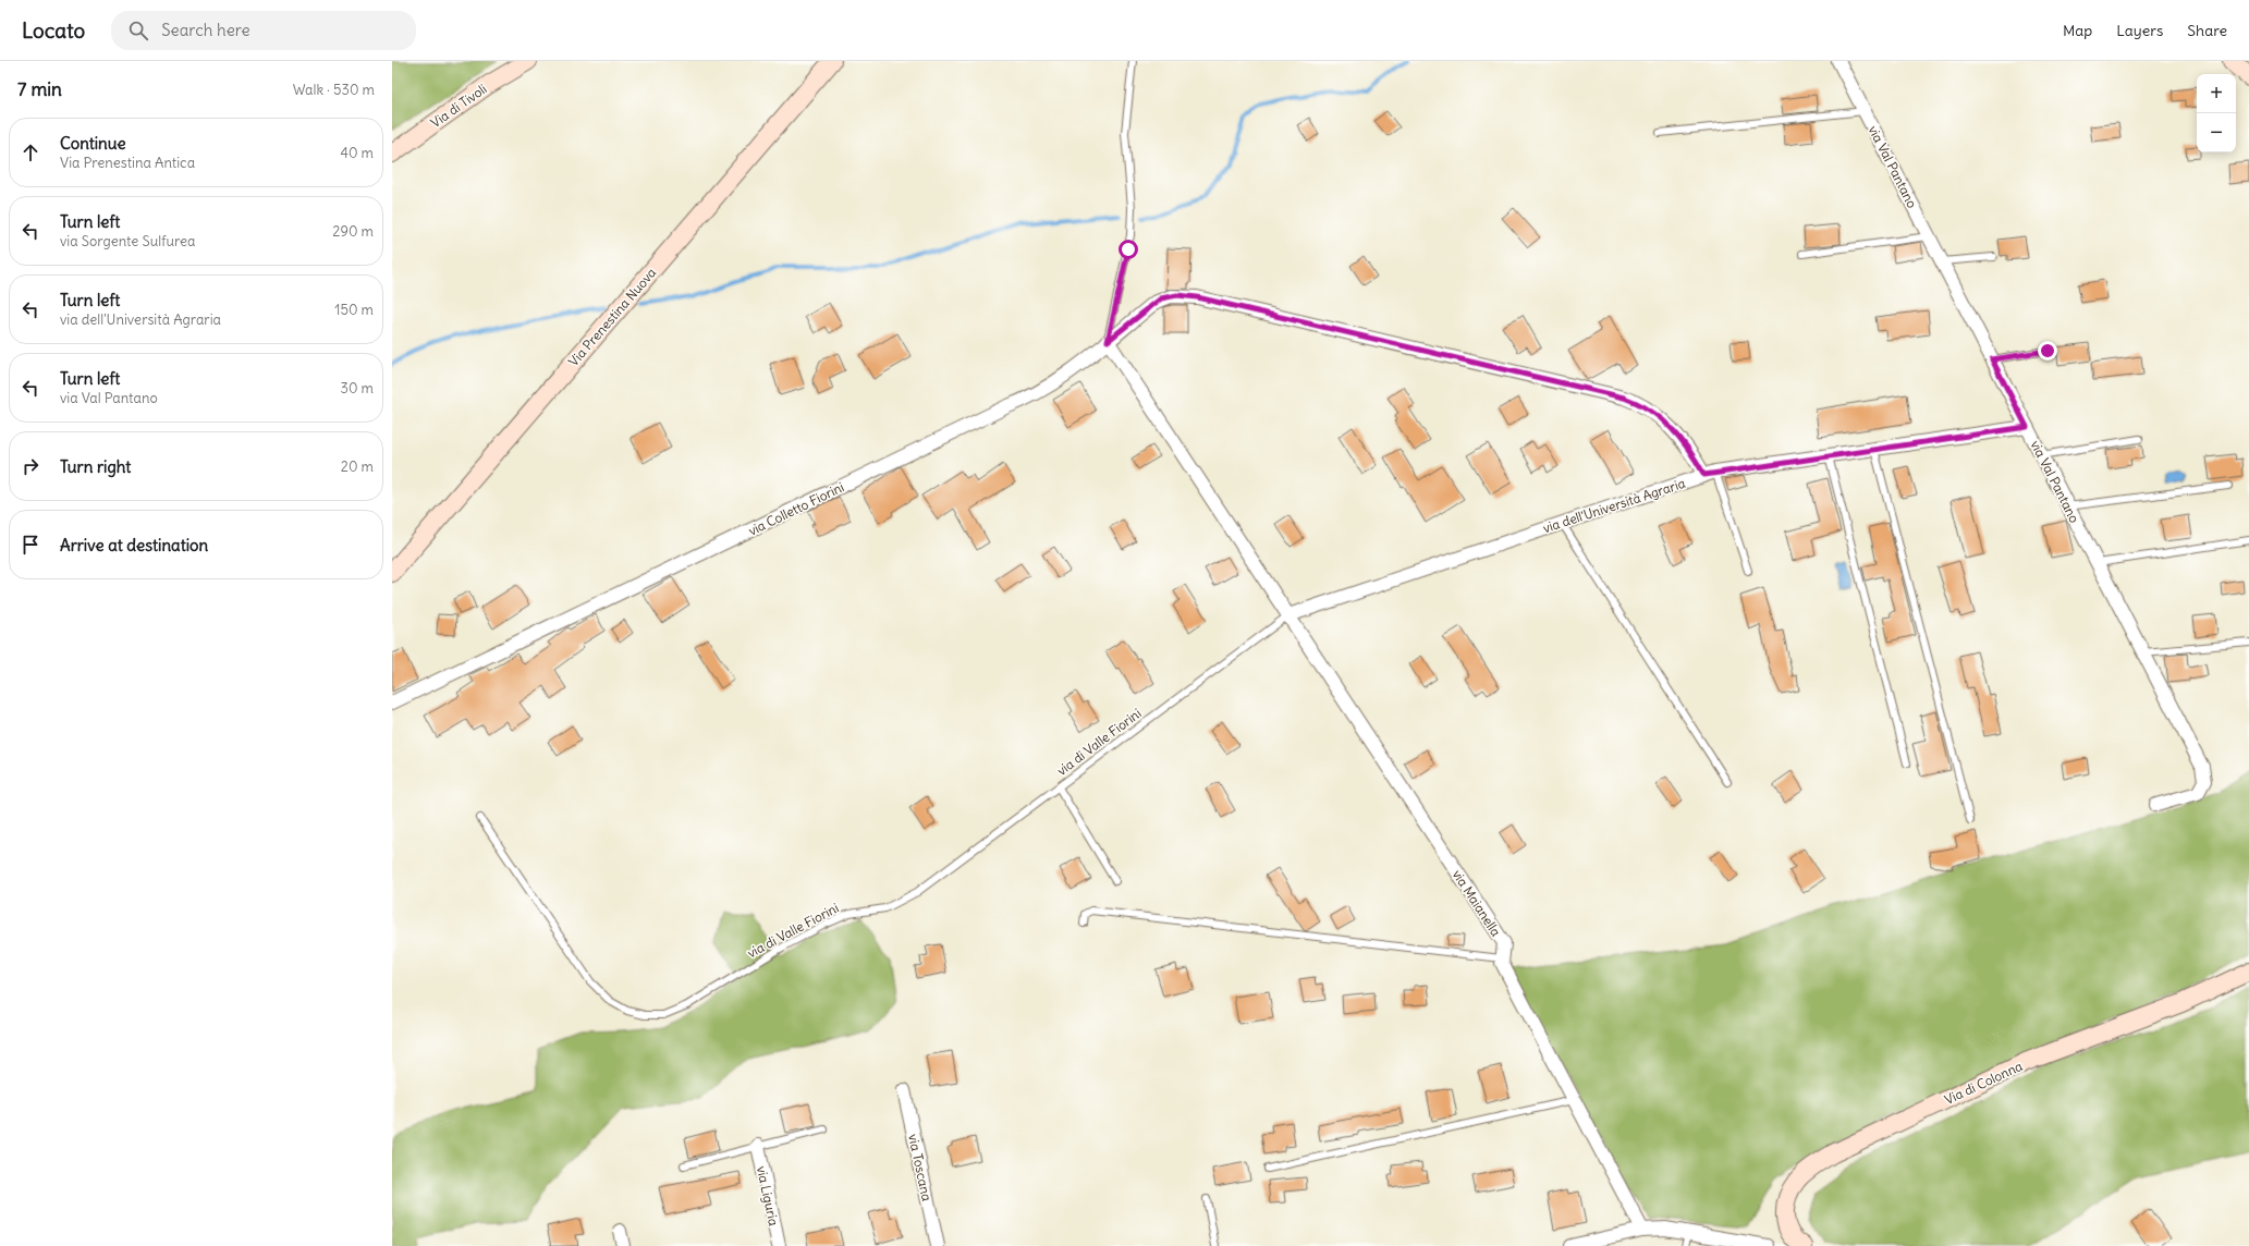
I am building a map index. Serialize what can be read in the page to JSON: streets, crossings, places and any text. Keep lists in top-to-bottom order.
{
  "streets": {
    "main road": ["Via di Tivoli", "Via Prenestina Nuova", "Via di Colonna"],
    "street": [
      "via Val Pantano",
      "via dell'Università Agraria",
      "via Colletto Fiorini",
      "via Maianella",
      "via Toscana",
      "via Liguria"
    ],
    "lane": ["via di Valle Fiorini"]
  },
  "crossings": [
    ["via Val Pantano", "via dell'Università Agraria"],
    ["via dell'Università Agraria", "via Colletto Fiorini"],
    ["via dell'Università Agraria", "via di Valle Fiorini"],
    ["via dell'Università Agraria", "via Maianella"],
    ["via Colletto Fiorini", "via Maianella"],
    ["via di Valle Fiorini", "via Maianella"]
  ],
  "page": {
    "header": "Locato",
    "search": "Search here",
    "nav": ["Map", "Layers", "Share"],
    "heading": ["7 min", "Walk · 530 m"],
    "map_buttons": ["+", "−"],
    "list": [
      ["Continue", "Via Prenestina Antica", "40 m"],
      ["Turn left", "via Sorgente Sulfurea", "290 m"],
      ["Turn left", "via dell'Università Agraria", "150 m"],
      ["Turn left", "via Val Pantano", "30 m"],
      ["Turn right", "20 m"],
      "Arrive at destination"
    ]
  }
}
